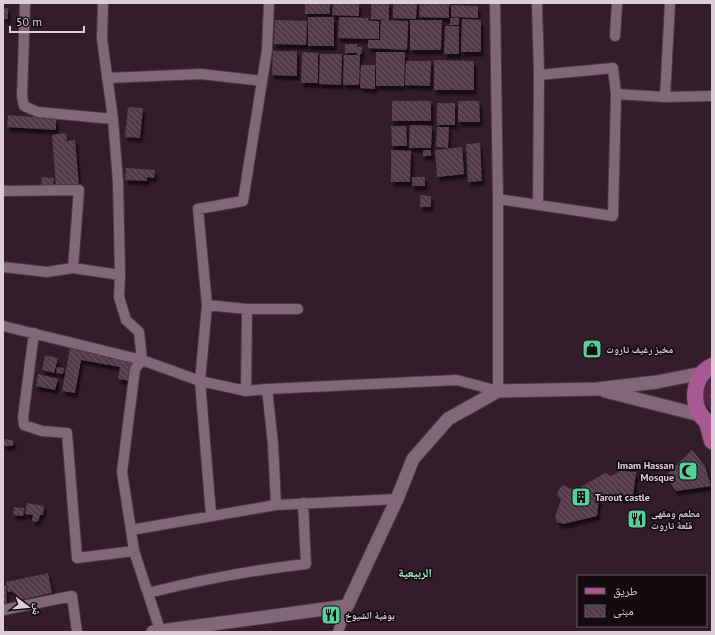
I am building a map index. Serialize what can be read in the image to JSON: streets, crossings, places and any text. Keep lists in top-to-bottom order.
{
  "districts": ["الربيعية"],
  "places": {
    "shop": ["مخبز رغيف تاروت"],
    "mosque": ["Imam Hassan Mosque"],
    "building": ["Tarout castle"],
    "restaurant": ["مطعم ومقهى قلعة تاروت", "بوفية الشيوخ"]
  },
  "legend": ["طريق", "مبنى"],
  "scale_bar": "50 m",
  "north": "right"
}
